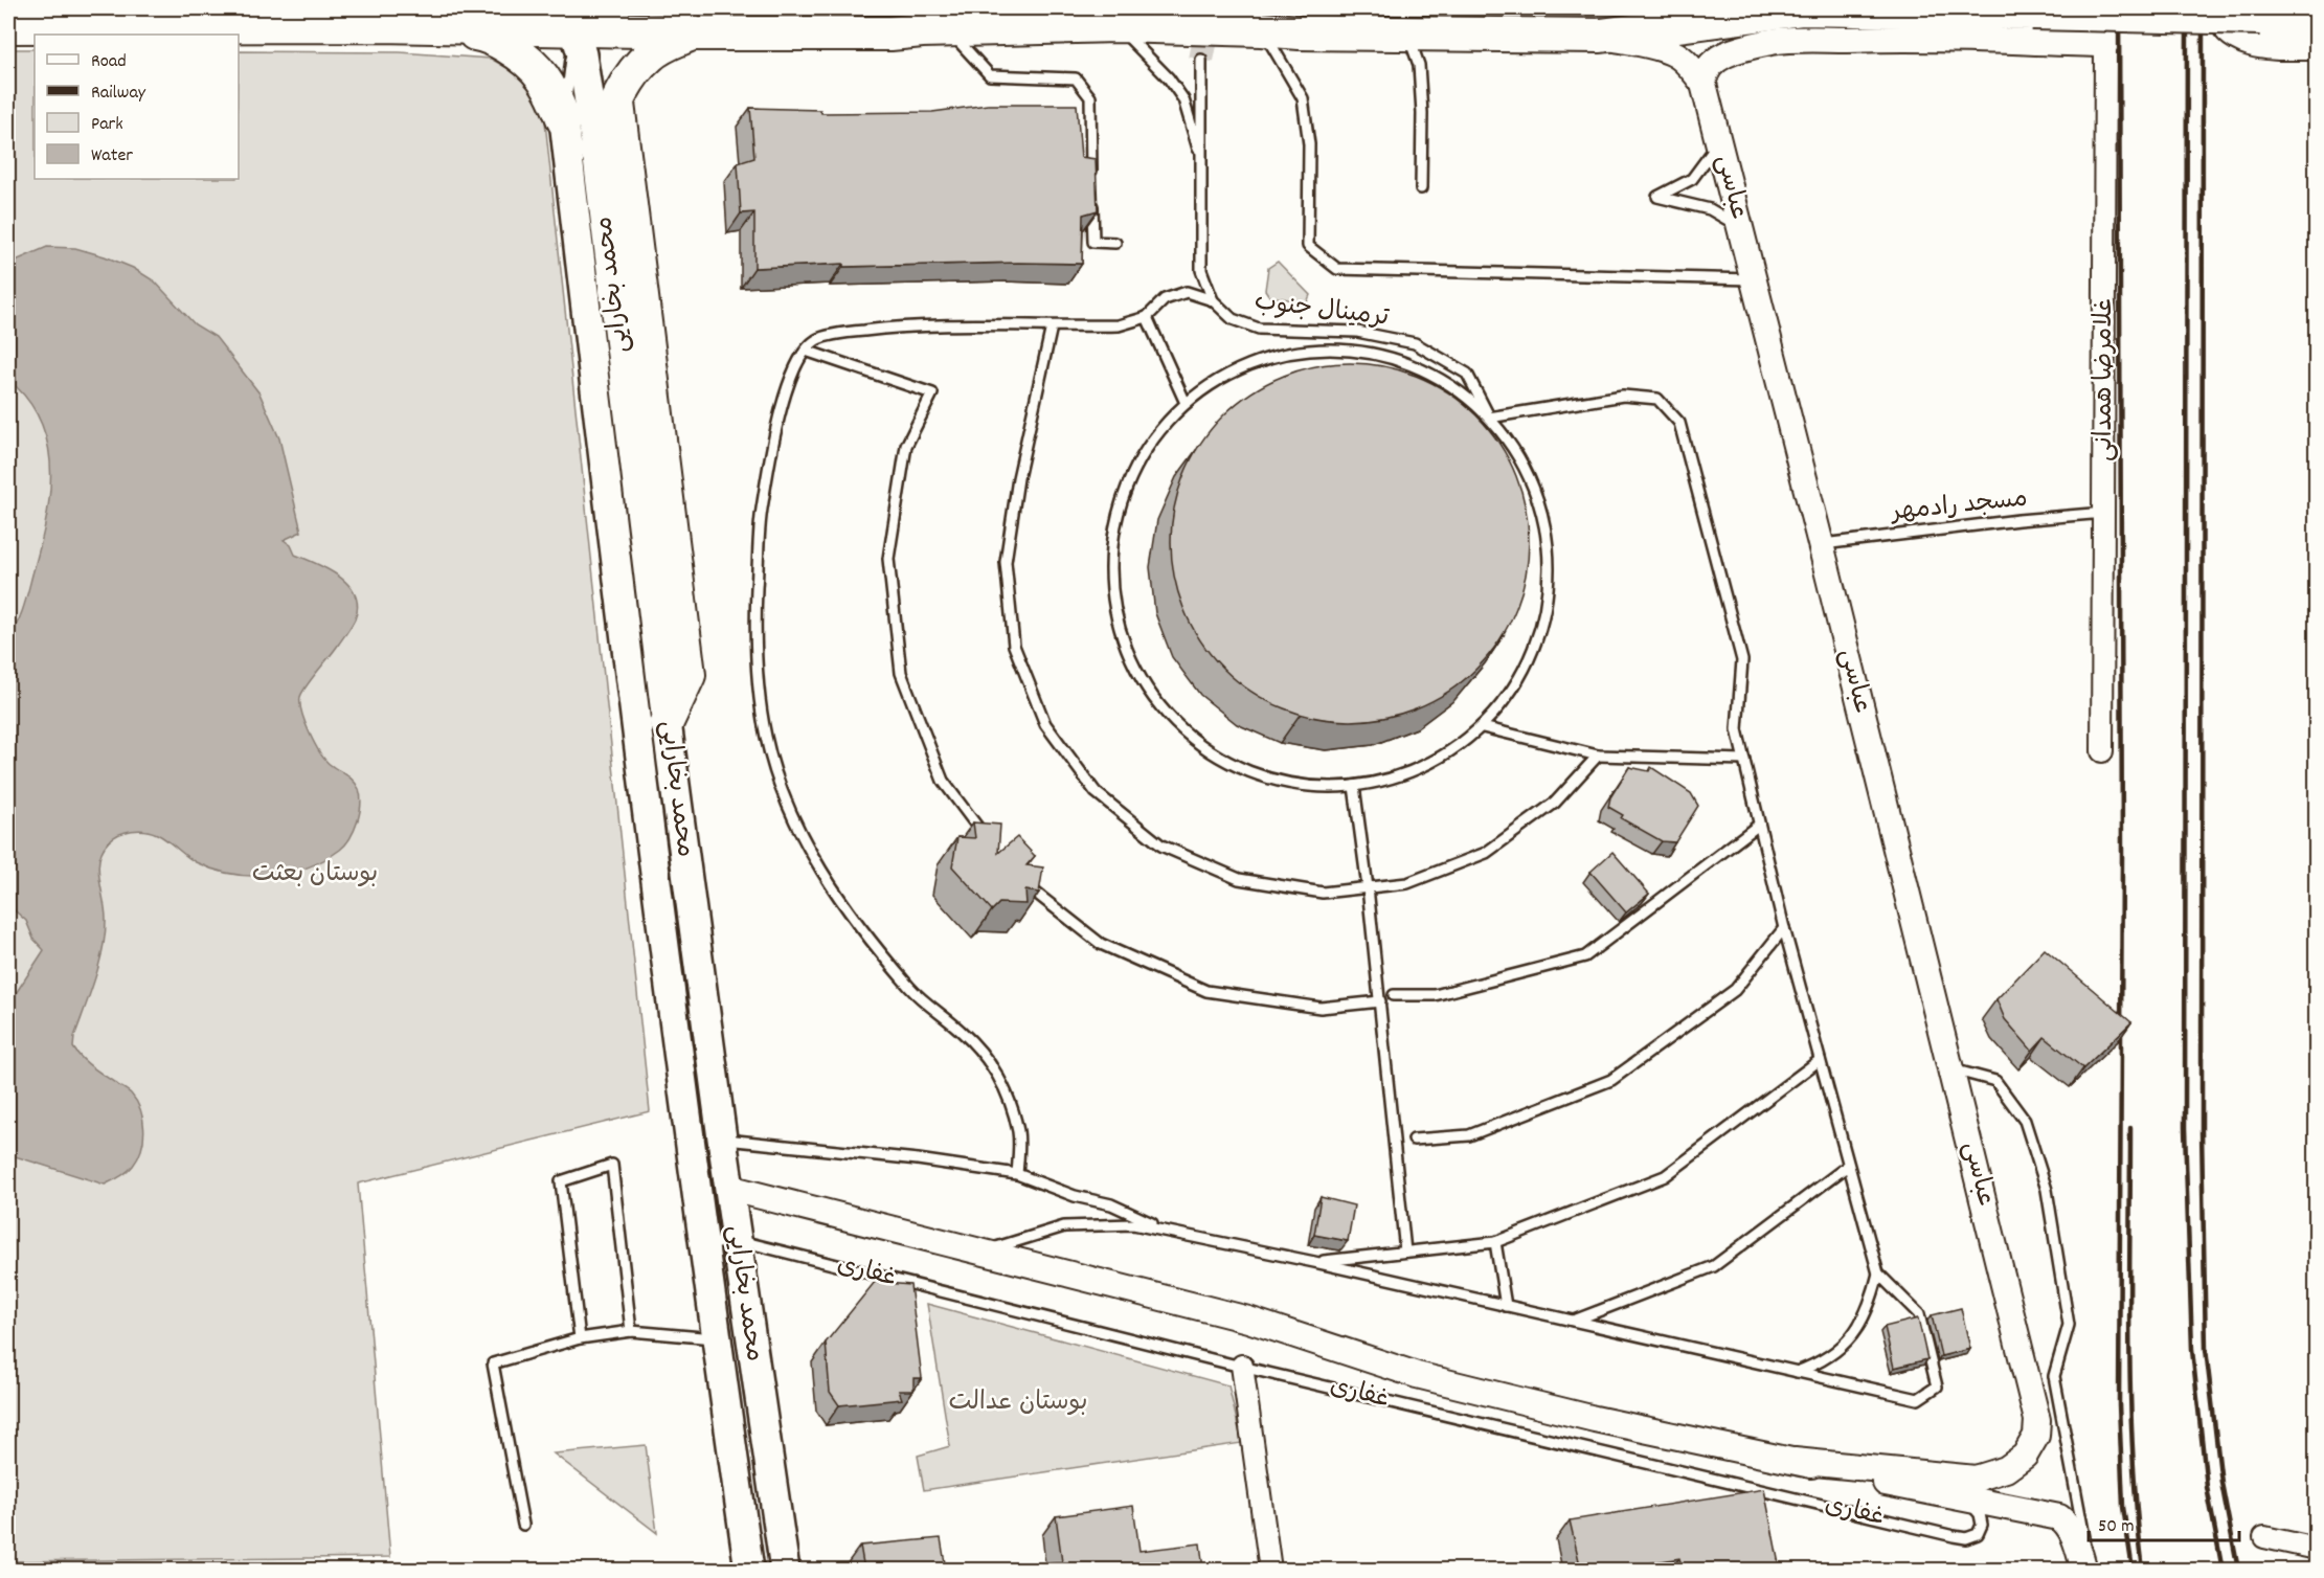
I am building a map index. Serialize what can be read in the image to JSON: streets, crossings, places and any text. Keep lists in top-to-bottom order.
{
  "streets": {
    "main road": ["محمد بخارایی"],
    "street": ["عباسی", "غلامرضا همدانی", "غفاری"],
    "lane": ["ترمینال جنوب", "مسجد رادمهر"]
  },
  "crossings": [
    ["عباسی", "مسجد رادمهر"],
    ["عباسی", "غفاری"],
    ["محمد بخارایی", "غفاری"],
    ["غلامرضا همدانی", "مسجد رادمهر"]
  ],
  "parks": ["بوستان بعثت", "بوستان عدالت"],
  "legend": [
    "Road",
    "Railway",
    "Park",
    "Water"
  ],
  "scale_bar": "50 m"
}
